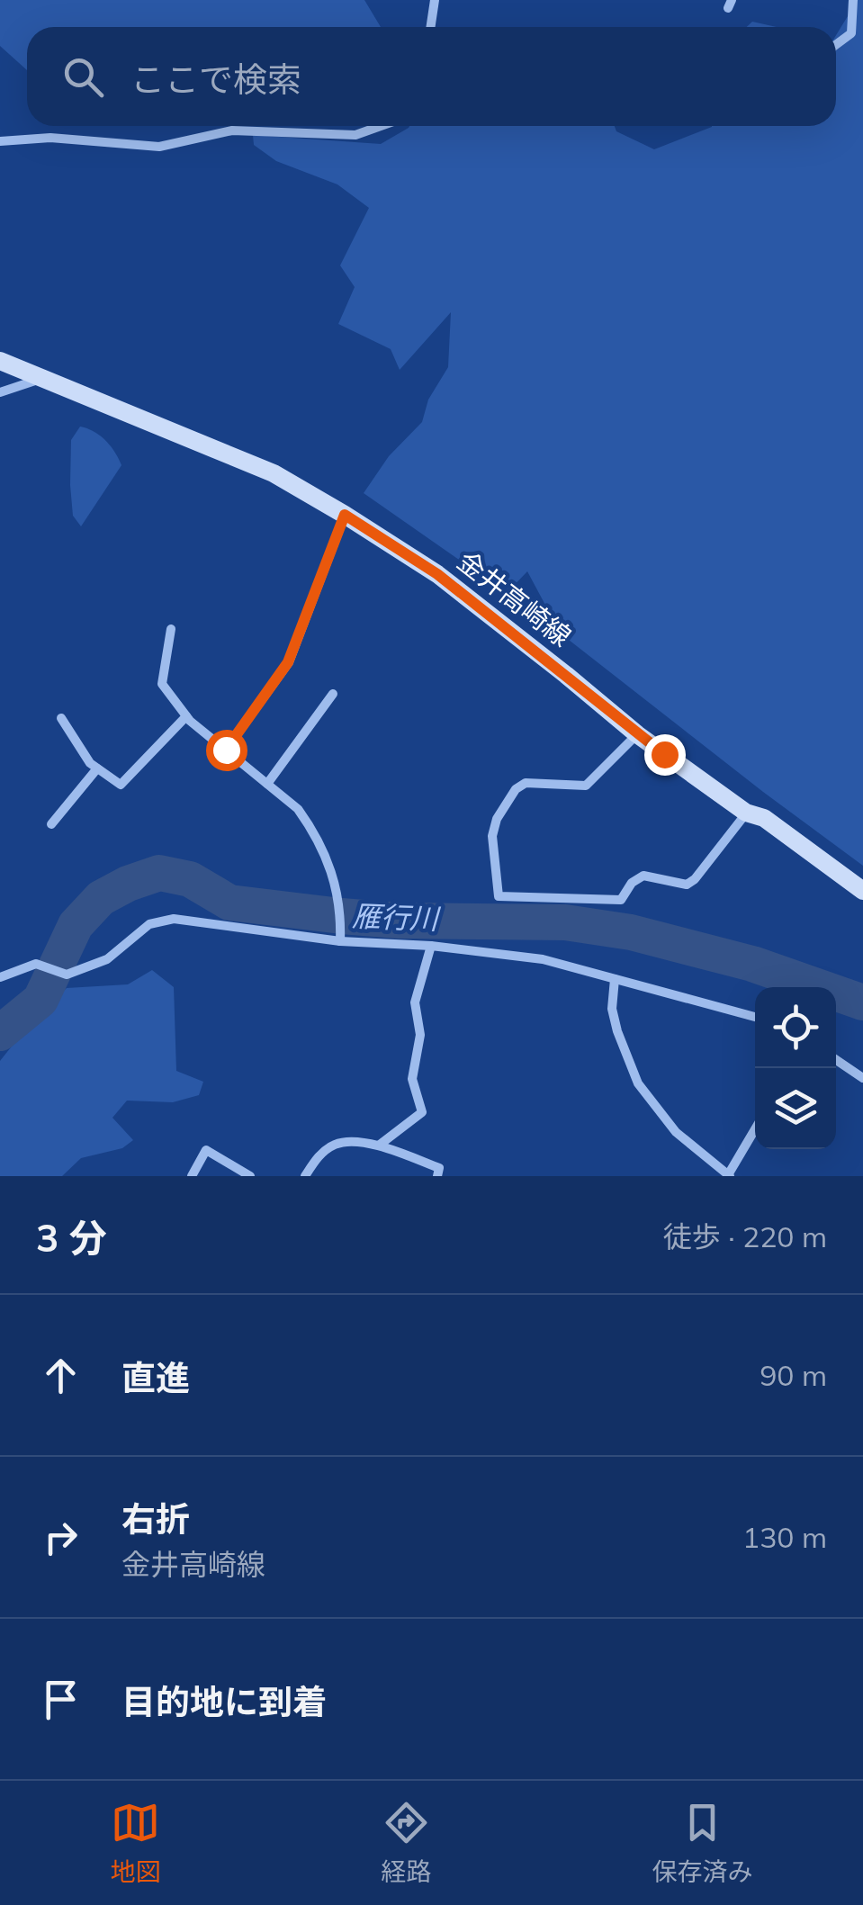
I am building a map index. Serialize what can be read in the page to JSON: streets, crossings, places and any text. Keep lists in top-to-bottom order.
{
  "streets": {
    "main road": ["金井高崎線"]
  },
  "water": ["雁行川"],
  "page": {
    "search": "ここで検索",
    "heading": ["3 分", "徒歩 · 220 m"],
    "list": [
      ["直進", "90 m"],
      ["右折", "金井高崎線", "130 m"],
      "目的地に到着"
    ],
    "nav": ["地図", "経路", "保存済み"]
  }
}
